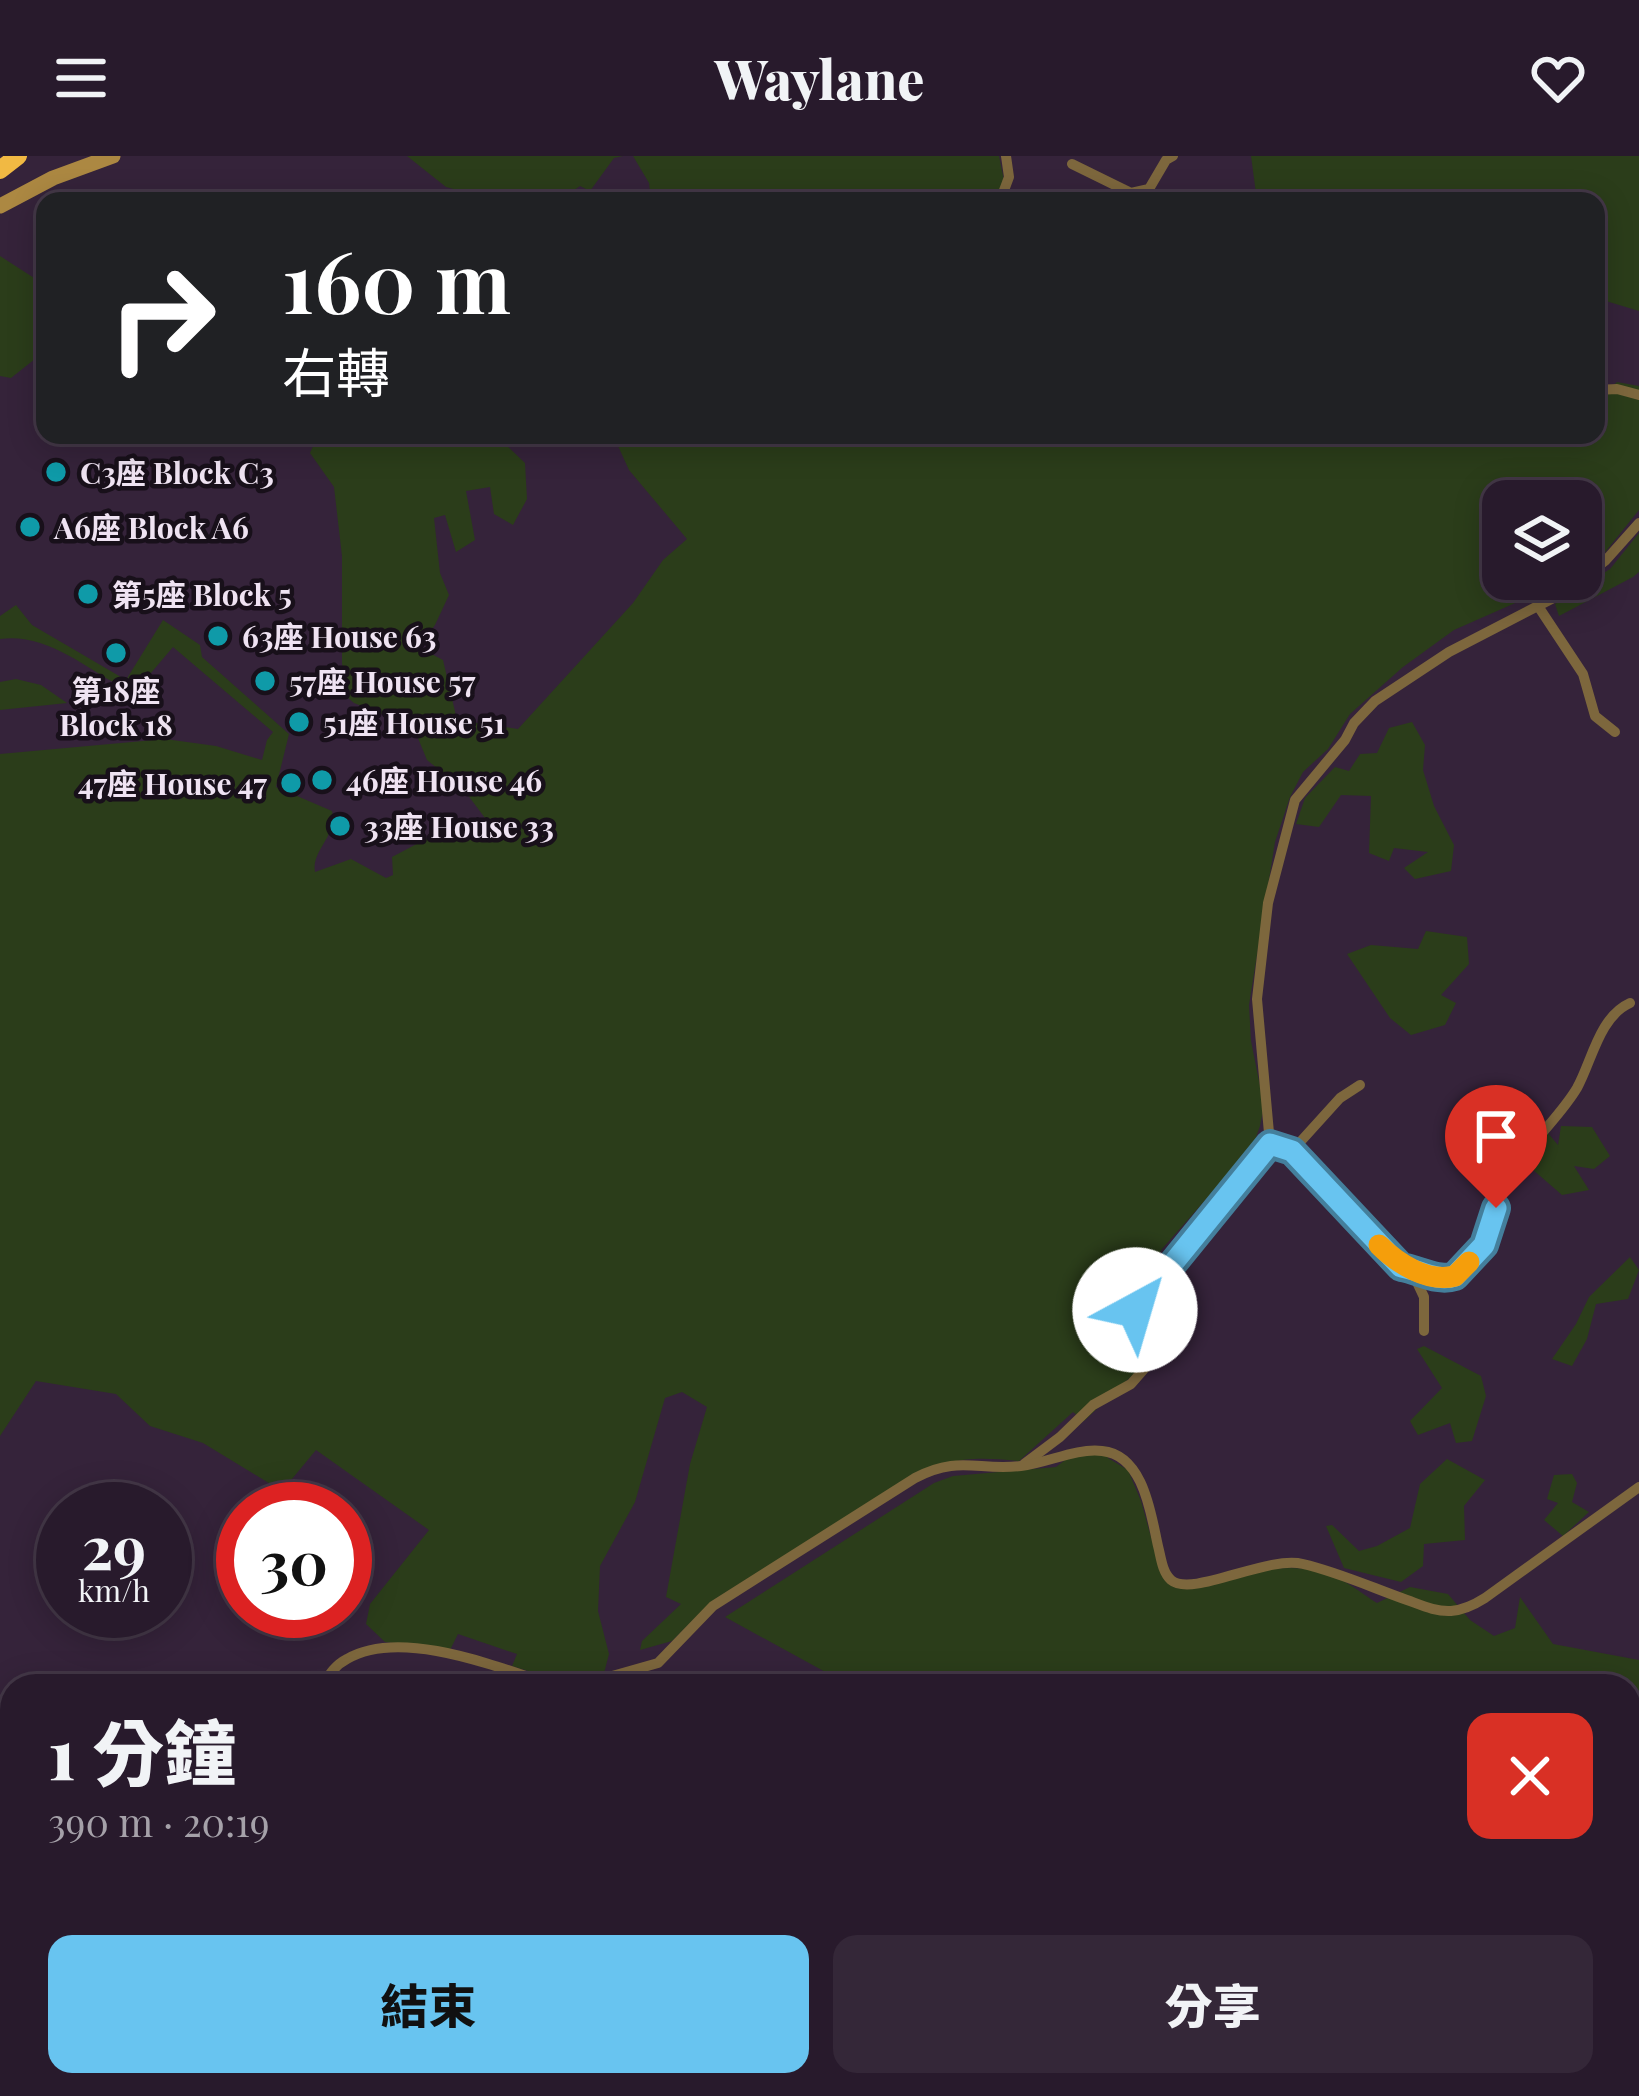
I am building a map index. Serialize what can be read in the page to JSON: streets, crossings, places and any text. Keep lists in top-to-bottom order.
{
  "places": [
    "C3座 Block C3",
    "A6座 Block A6",
    "第5座 Block 5",
    "63座 House 63",
    "第18座 Block 18",
    "57座 House 57",
    "51座 House 51",
    "46座 House 46",
    "47座 House 47",
    "33座 House 33"
  ],
  "page": {
    "header": "Waylane",
    "turn": ["160 m", "右轉"],
    "speed": "29 km/h",
    "limit": "30",
    "heading": ["1 分鐘", "390 m · 20:19"],
    "buttons": ["結束", "分享"]
  }
}
